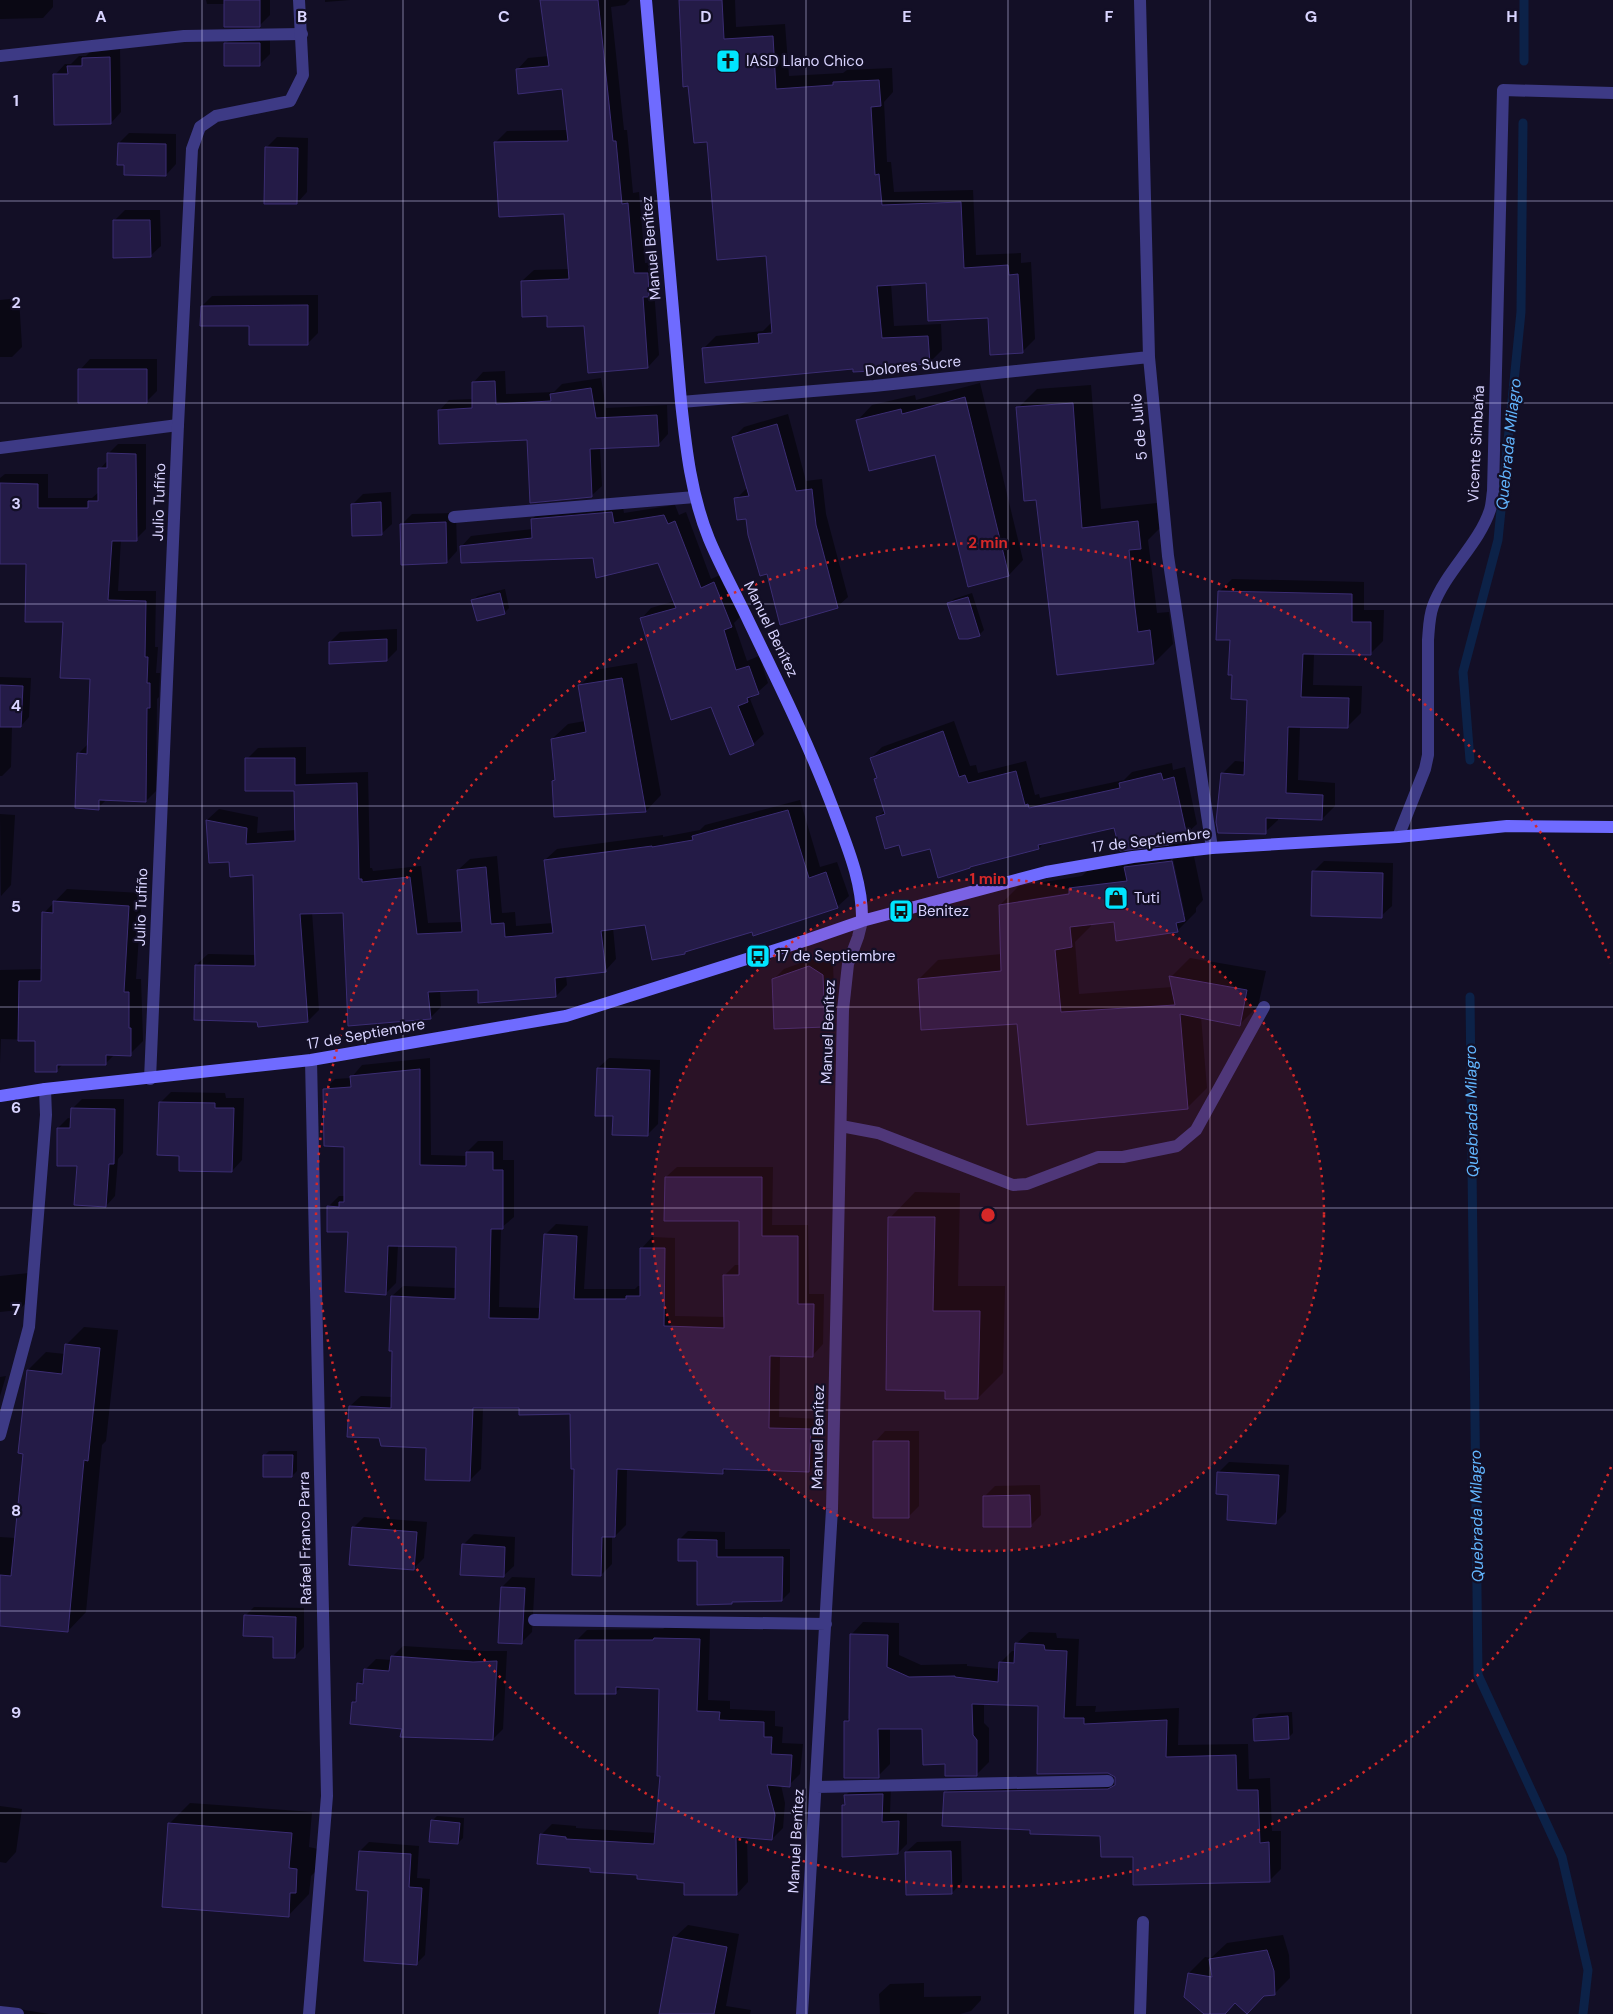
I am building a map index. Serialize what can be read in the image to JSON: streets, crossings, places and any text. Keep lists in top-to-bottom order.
{
  "streets": {
    "street": [
      "Manuel Benítez",
      "Dolores Sucre",
      "5 de Julio",
      "Vicente Simbaña",
      "Julio Tufiño",
      "17 de Septiembre",
      "Rafael Franco Parra"
    ]
  },
  "crossings": [
    ["Manuel Benítez", "Dolores Sucre"],
    ["Manuel Benítez", "17 de Septiembre"],
    ["Dolores Sucre", "5 de Julio"],
    ["5 de Julio", "17 de Septiembre"],
    ["Vicente Simbaña", "17 de Septiembre"],
    ["Julio Tufiño", "17 de Septiembre"],
    ["17 de Septiembre", "Rafael Franco Parra"]
  ],
  "water": ["Quebrada Milagro"],
  "places": {
    "church": ["IASD Llano Chico"],
    "shop": ["Tuti"],
    "bus stop": ["Benitez", "17 de Septiembre"]
  },
  "grid": {
    "columns": [
      "A",
      "B",
      "C",
      "D",
      "E",
      "F",
      "G",
      "H"
    ],
    "rows": [
      "1",
      "2",
      "3",
      "4",
      "5",
      "6",
      "7",
      "8",
      "9"
    ]
  },
  "rings": ["2 min", "1 min"]
}
